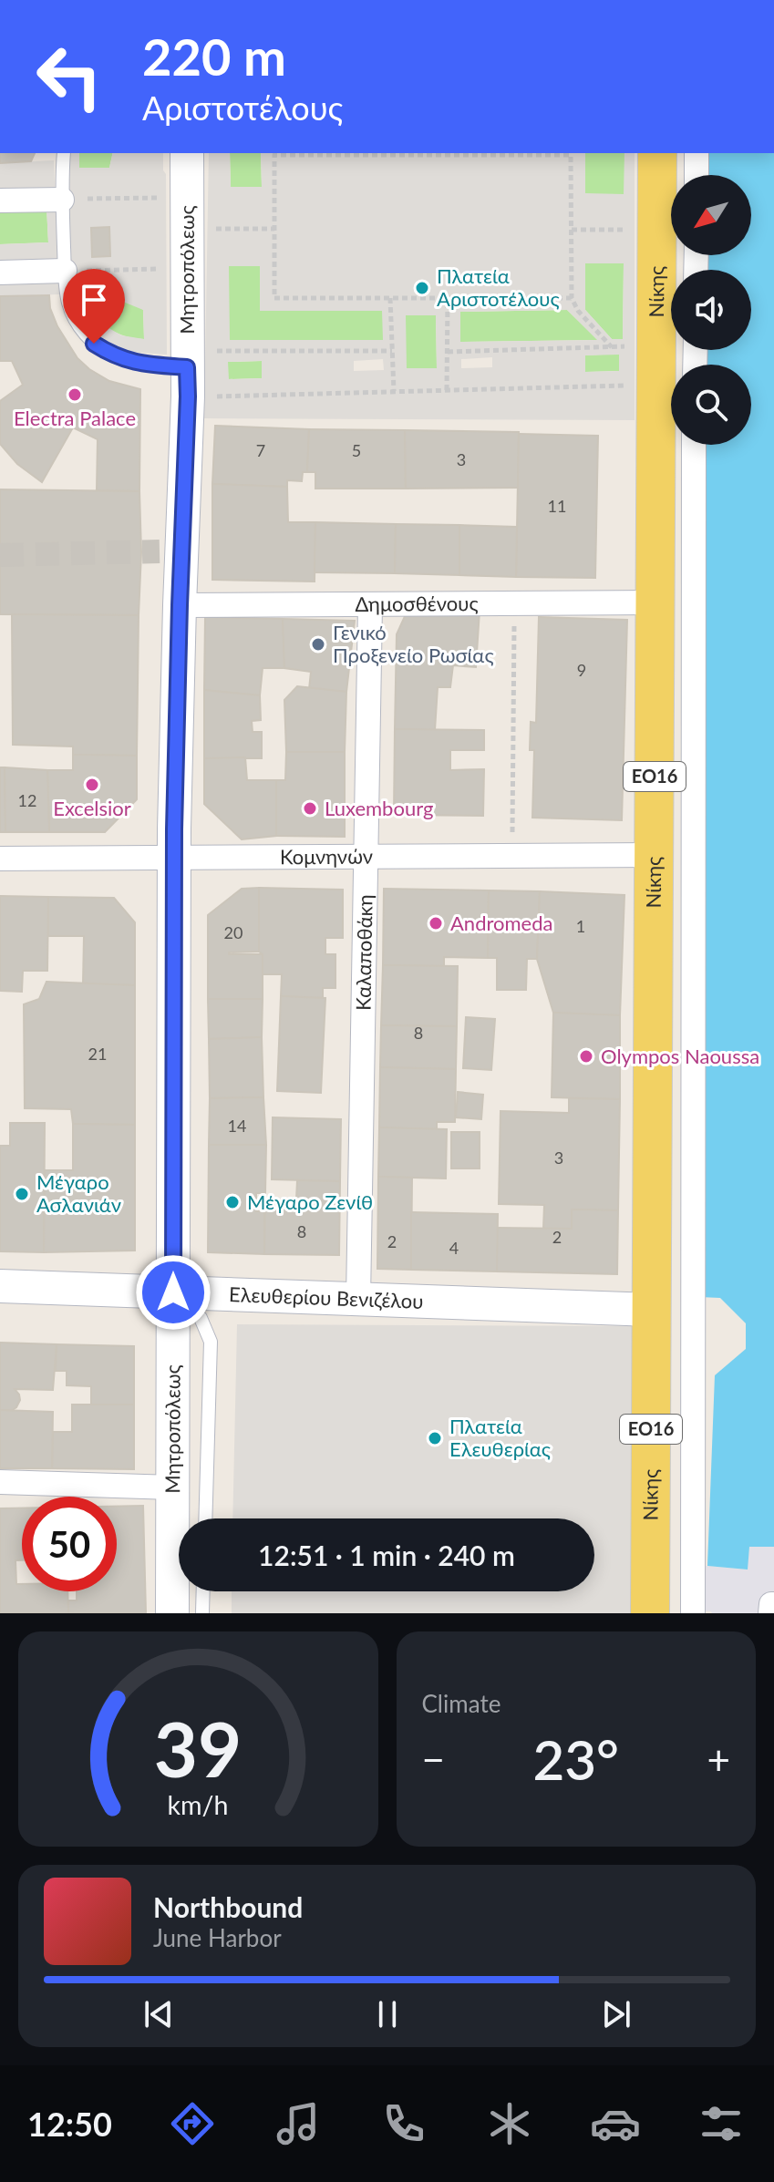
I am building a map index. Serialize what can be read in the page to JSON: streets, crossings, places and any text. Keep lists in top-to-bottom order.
{
  "streets": {
    "main road": [
      "Μητροπόλεως",
      "Νίκης",
      "ΕΟ16",
      "Ελευθερίου Βενιζέλου"
    ],
    "street": ["Δημοσθένους", "Κομνηνών", "Καλαποθάκη"]
  },
  "crossings": [
    ["Μητροπόλεως", "Δημοσθένους"],
    ["Μητροπόλεως", "Κομνηνών"],
    ["Μητροπόλεως", "Ελευθερίου Βενιζέλου"],
    ["Νίκης", "Δημοσθένους"],
    ["Νίκης", "Κομνηνών"],
    ["Νίκης", "Ελευθερίου Βενιζέλου"],
    ["Δημοσθένους", "Καλαποθάκη"],
    ["Κομνηνών", "Καλαποθάκη"],
    ["Καλαποθάκη", "Ελευθερίου Βενιζέλου"]
  ],
  "places": [
    "Πλατεία Αριστοτέλους",
    "Electra Palace",
    "Γενικό Προξενείο Ρωσίας",
    "Excelsior",
    "Luxembourg",
    "Andromeda",
    "Olympos Naoussa",
    "Μέγαρο Ασλανιάν",
    "Μέγαρο Ζενίθ",
    "Πλατεία Ελευθερίας"
  ],
  "house_numbers": [
    "7",
    "5",
    "3",
    "11",
    "9",
    "12",
    "1",
    "20",
    "8",
    "21",
    "14",
    "3",
    "8",
    "2",
    "2",
    "4"
  ],
  "north": "bottom left",
  "page": {
    "turn": ["220 m", "Αριστοτέλους"],
    "limit": "50",
    "trip": "12:51 · 1 min · 240 m",
    "tile": "Climate",
    "heat": ["−", "23°", "+"],
    "song": ["Northbound", "June Harbor"],
    "tabs": "12:50",
    "gauge": ["39", "km/h"]
  }
}
